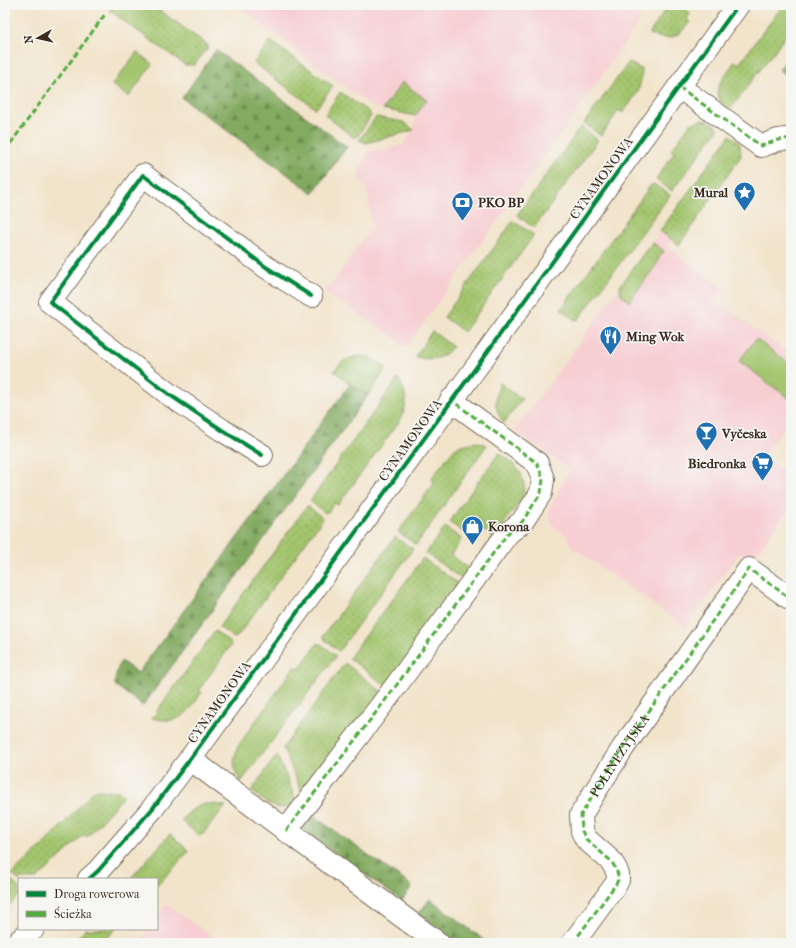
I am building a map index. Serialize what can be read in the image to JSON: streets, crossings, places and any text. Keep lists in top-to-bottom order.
{
  "streets": {
    "street": ["CYNAMONOWA", "POLINEZYJSKA"]
  },
  "places": {
    "place": ["Mural"],
    "bank": ["PKO BP"],
    "restaurant": ["Ming Wok"],
    "bar": ["Vyčeska"],
    "supermarket": ["Biedronka"],
    "shop": ["Korona"]
  },
  "legend": ["Droga rowerowa", "Ścieżka"],
  "north": "left"
}
